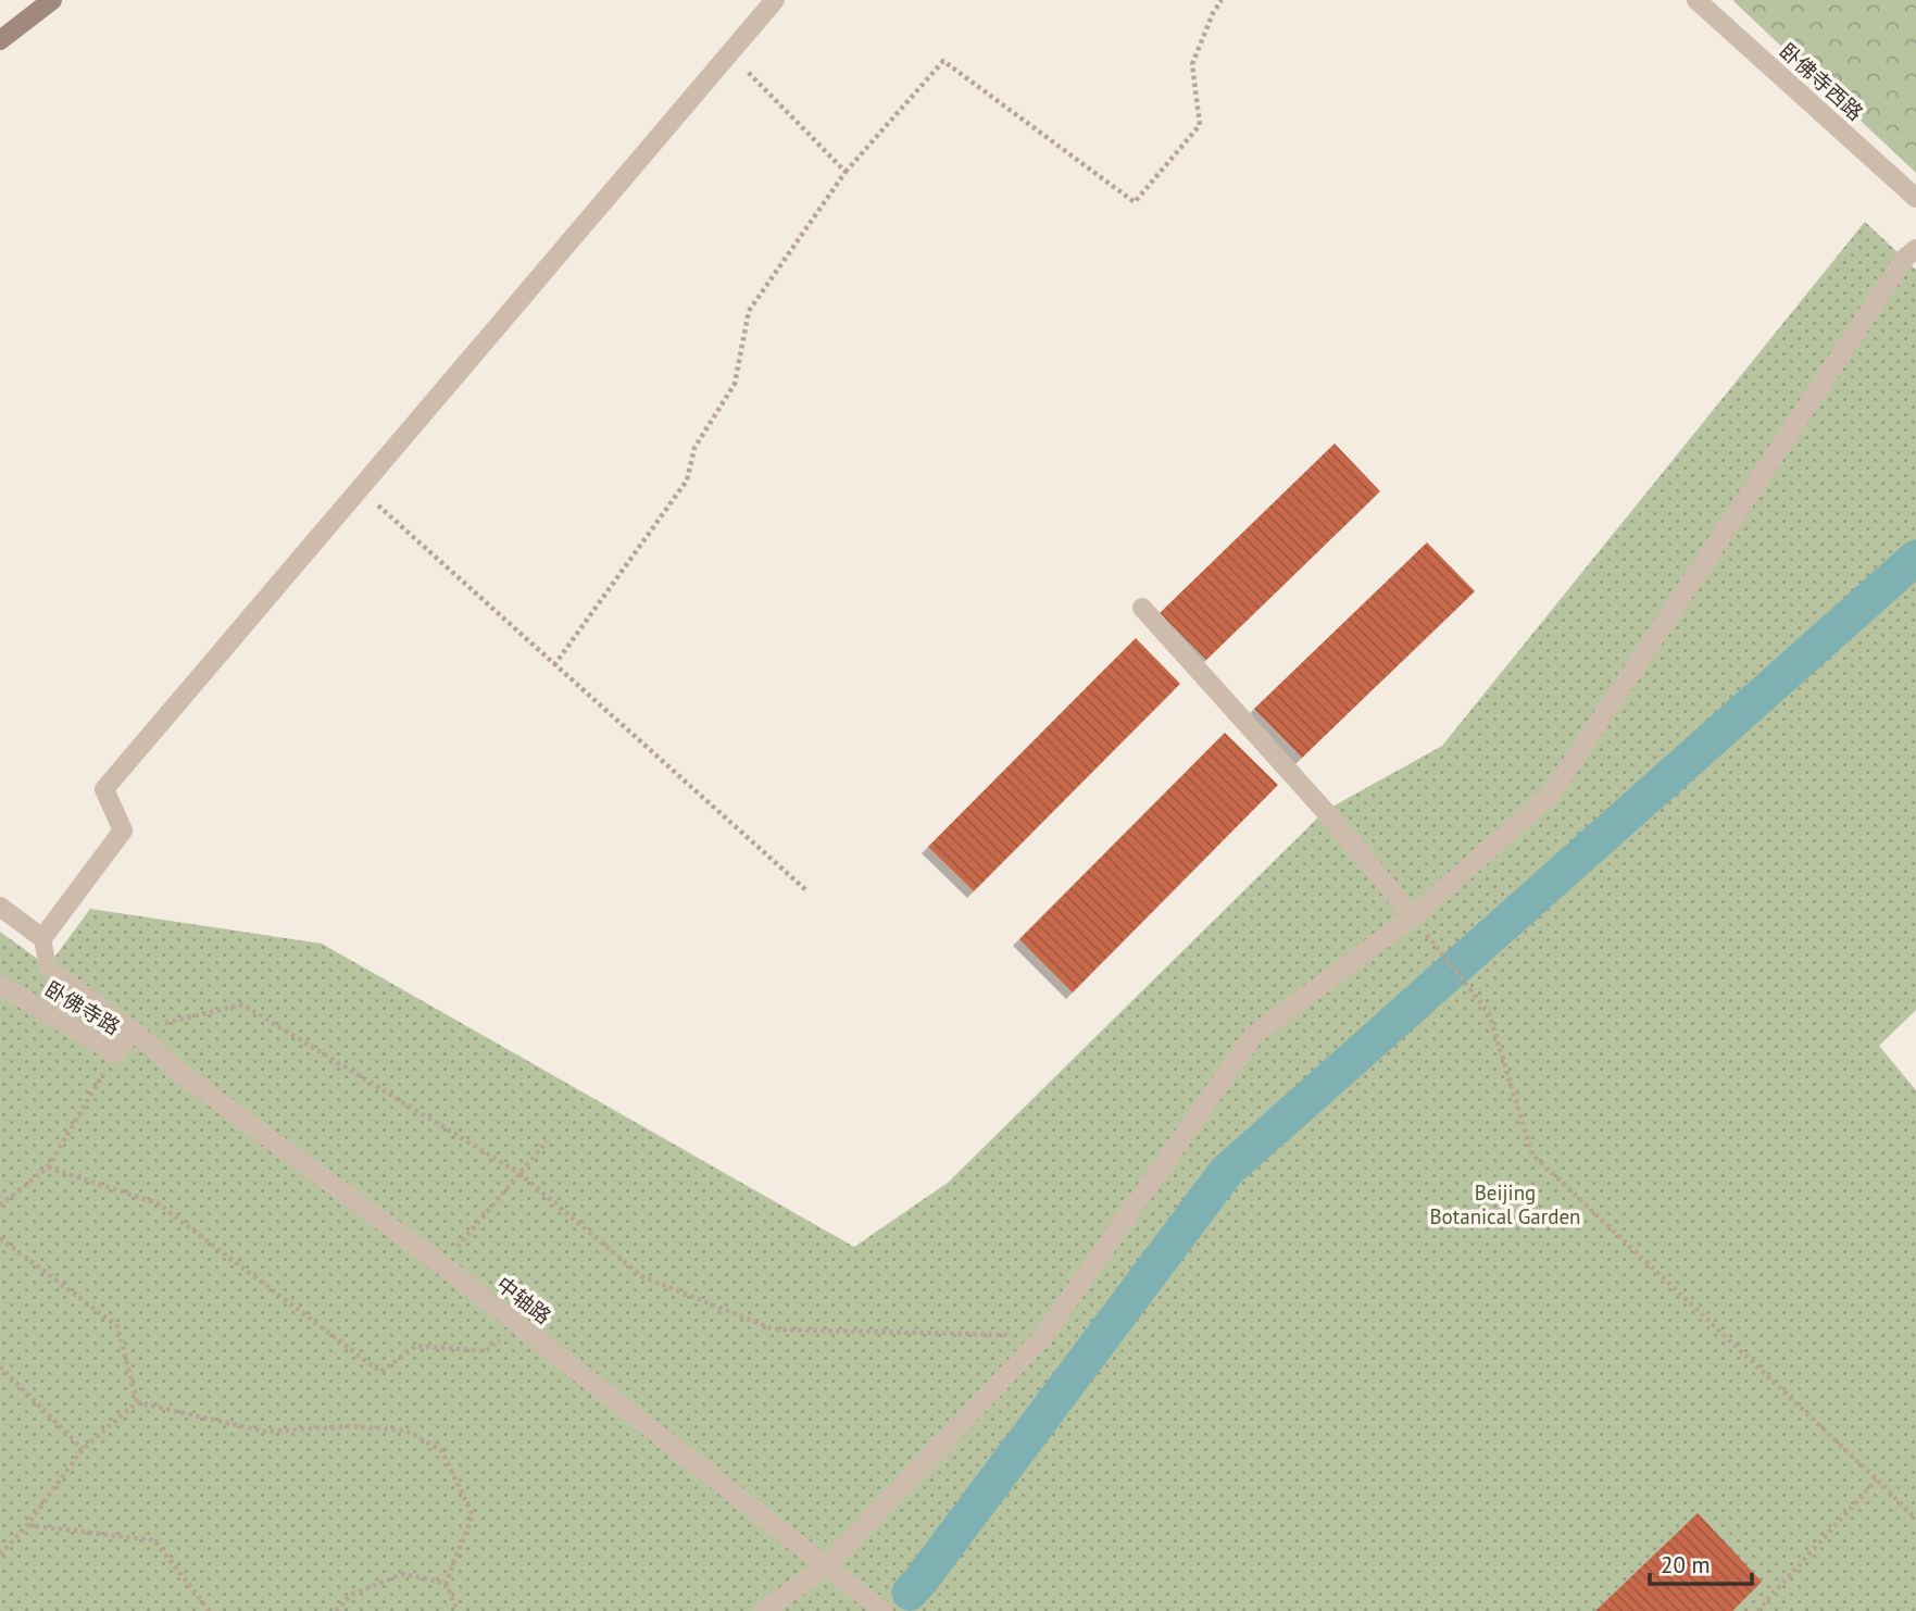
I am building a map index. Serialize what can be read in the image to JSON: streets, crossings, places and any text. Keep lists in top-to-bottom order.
{
  "streets": {
    "street": ["卧佛寺西路", "卧佛寺路", "中轴路"]
  },
  "crossings": [
    ["卧佛寺路", "中轴路"]
  ],
  "parks": ["Beijing Botanical Garden"],
  "scale_bar": "20 m"
}
